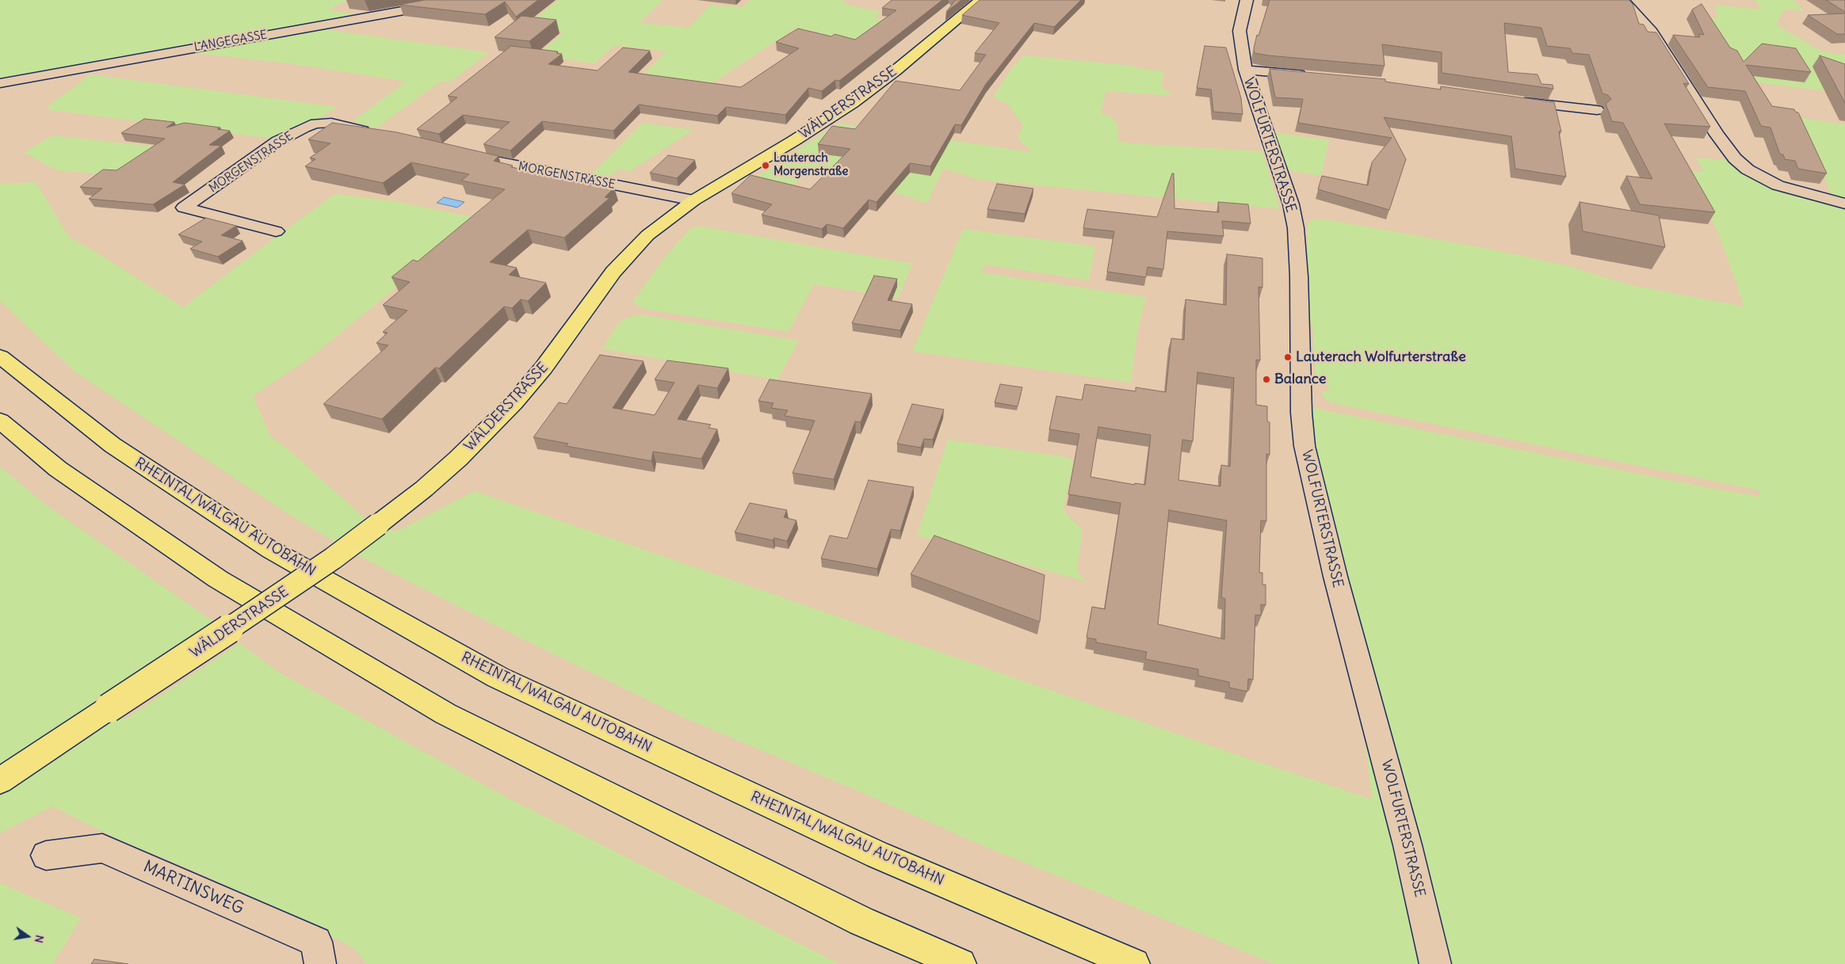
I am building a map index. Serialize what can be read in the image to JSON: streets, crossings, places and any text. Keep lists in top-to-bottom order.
{
  "streets": {
    "main road": ["WÄLDERSTRASSE", "RHEINTAL/WALGAU AUTOBAHN"],
    "street": [
      "LANGEGASSE",
      "WOLFURTERSTRASSE",
      "MORGENSTRASSE",
      "MARTINSWEG"
    ]
  },
  "crossings": [
    ["WÄLDERSTRASSE", "MORGENSTRASSE"]
  ],
  "places": ["Lauterach Morgenstraße", "Lauterach Wolfurterstraße", "Balance"],
  "north": "right"
}
